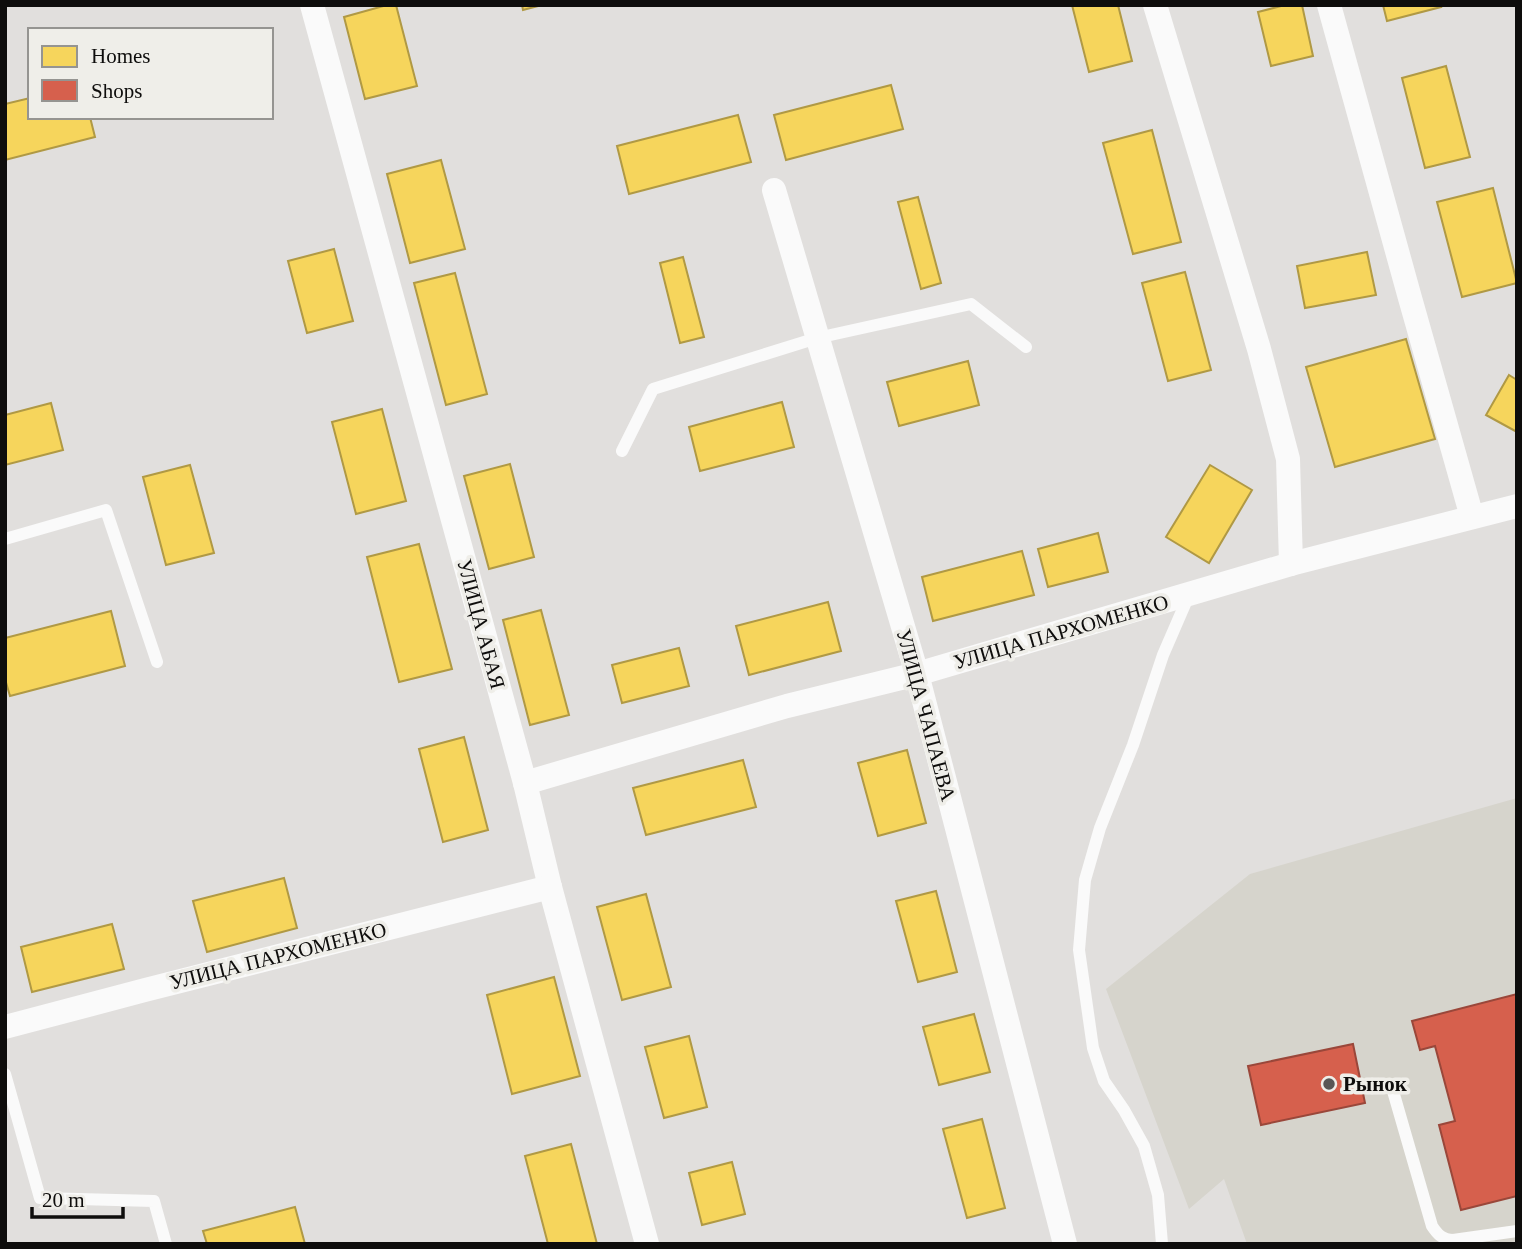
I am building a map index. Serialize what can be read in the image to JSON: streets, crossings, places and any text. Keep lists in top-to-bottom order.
{
  "streets": {
    "street": ["УЛИЦА АБАЯ", "УЛИЦА ПАРХОМЕНКО", "УЛИЦА ЧАПАЕВА"]
  },
  "crossings": [
    ["УЛИЦА АБАЯ", "УЛИЦА ПАРХОМЕНКО"],
    ["УЛИЦА ПАРХОМЕНКО", "УЛИЦА ЧАПАЕВА"]
  ],
  "places": ["Рынок"],
  "legend": ["Homes", "Shops"],
  "scale_bar": "20 m"
}
